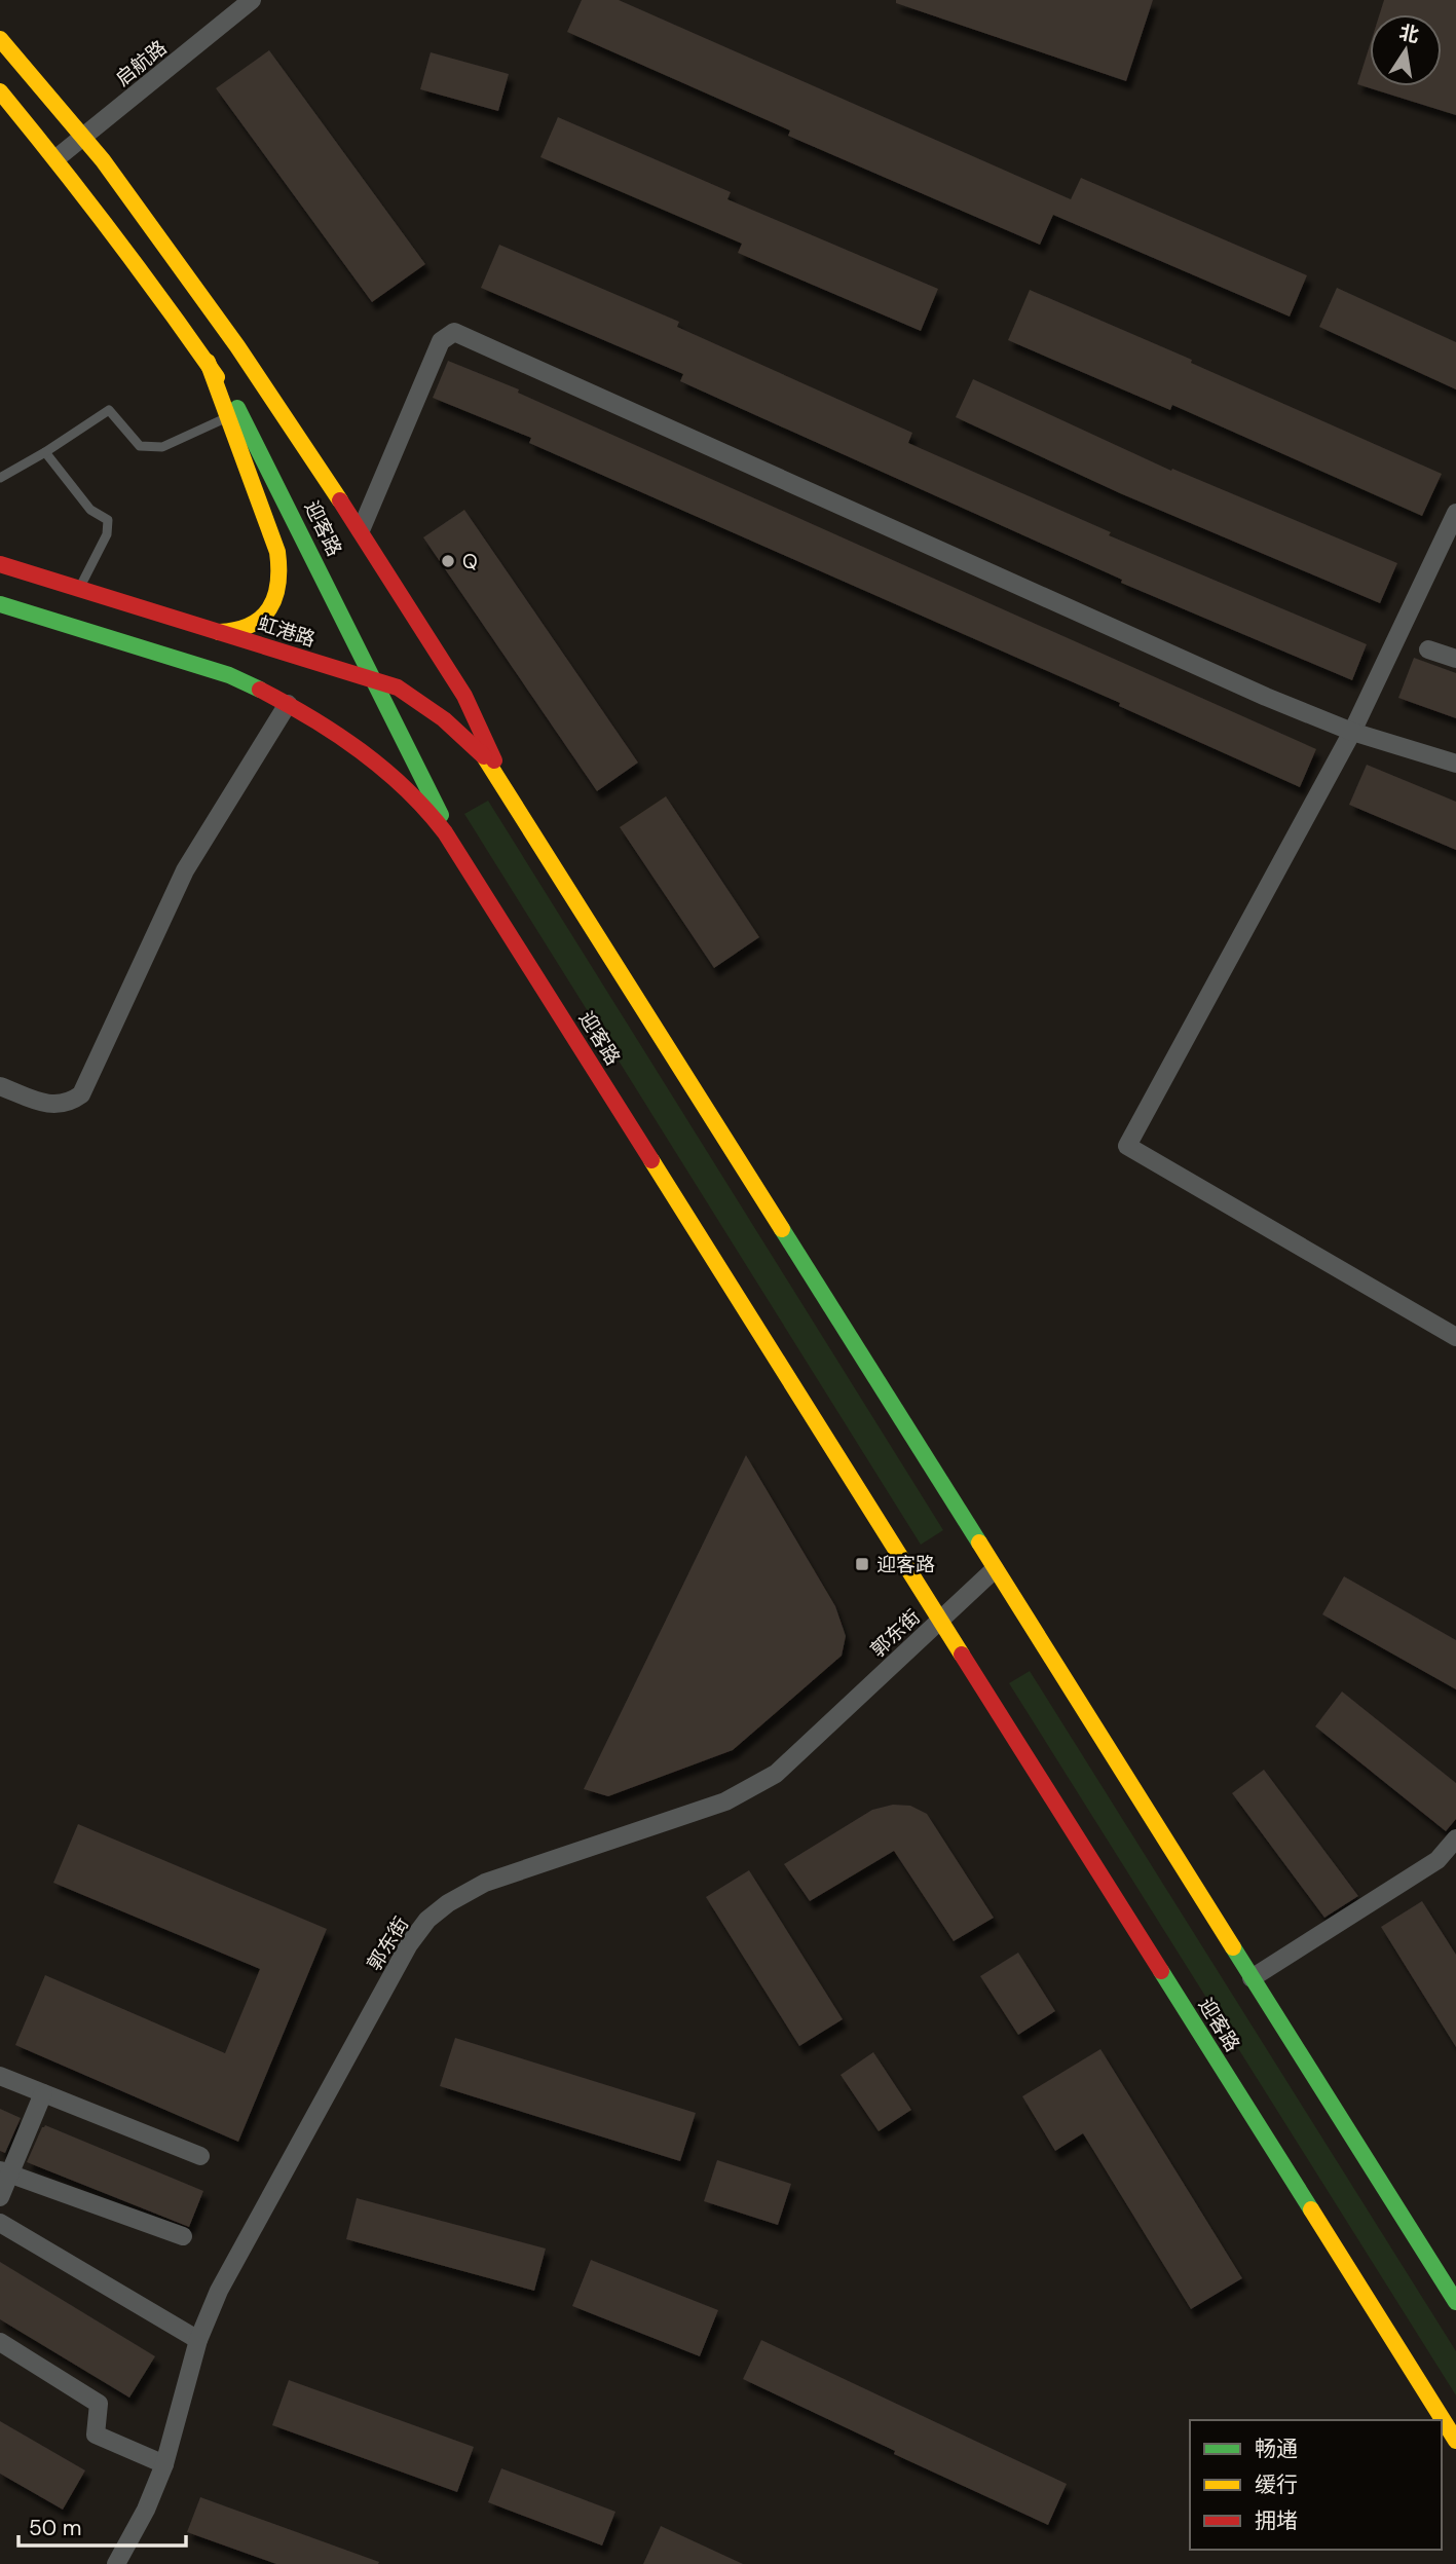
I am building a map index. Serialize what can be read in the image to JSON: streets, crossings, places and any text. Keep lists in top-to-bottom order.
{
  "streets": {
    "main road": ["迎客路", "虹港路"],
    "street": ["启航路", "郭东街"]
  },
  "crossings": [
    ["启航路", "迎客路"],
    ["迎客路", "虹港路"],
    ["迎客路", "郭东街"]
  ],
  "places": {
    "other": ["Q"],
    "transit": ["迎客路"]
  },
  "legend": ["畅通", "缓行", "拥堵"],
  "scale_bar": "50 m",
  "north": "top"
}
